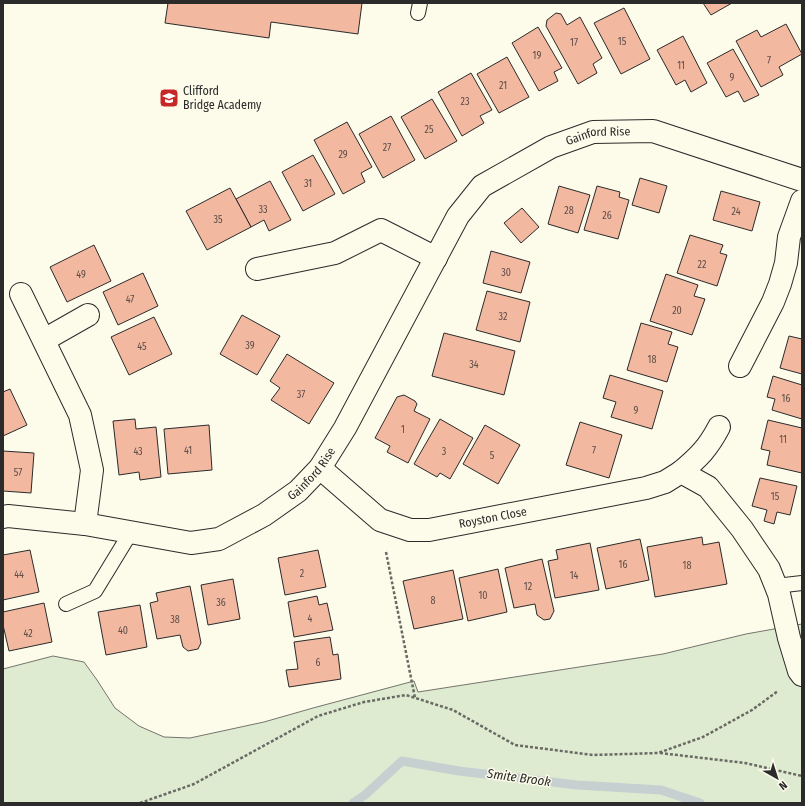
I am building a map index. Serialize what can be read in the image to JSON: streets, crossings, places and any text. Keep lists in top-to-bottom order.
{
  "streets": {
    "street": ["Gainford Rise", "Royston Close"]
  },
  "crossings": [
    ["Gainford Rise", "Royston Close"]
  ],
  "water": ["Smite Brook"],
  "places": {
    "school or university": ["Clifford Bridge Academy"]
  },
  "house_numbers": [
    "15",
    "17",
    "19",
    "7",
    "11",
    "9",
    "21",
    "23",
    "25",
    "27",
    "29",
    "31",
    "33",
    "28",
    "24",
    "26",
    "35",
    "22",
    "30",
    "49",
    "47",
    "20",
    "32",
    "39",
    "45",
    "18",
    "34",
    "37",
    "16",
    "9",
    "1",
    "11",
    "41",
    "7",
    "43",
    "3",
    "5",
    "57",
    "15",
    "16",
    "18",
    "2",
    "44",
    "14",
    "12",
    "10",
    "8",
    "36",
    "4",
    "38",
    "40",
    "42",
    "6"
  ],
  "north": "bottom right"
}
